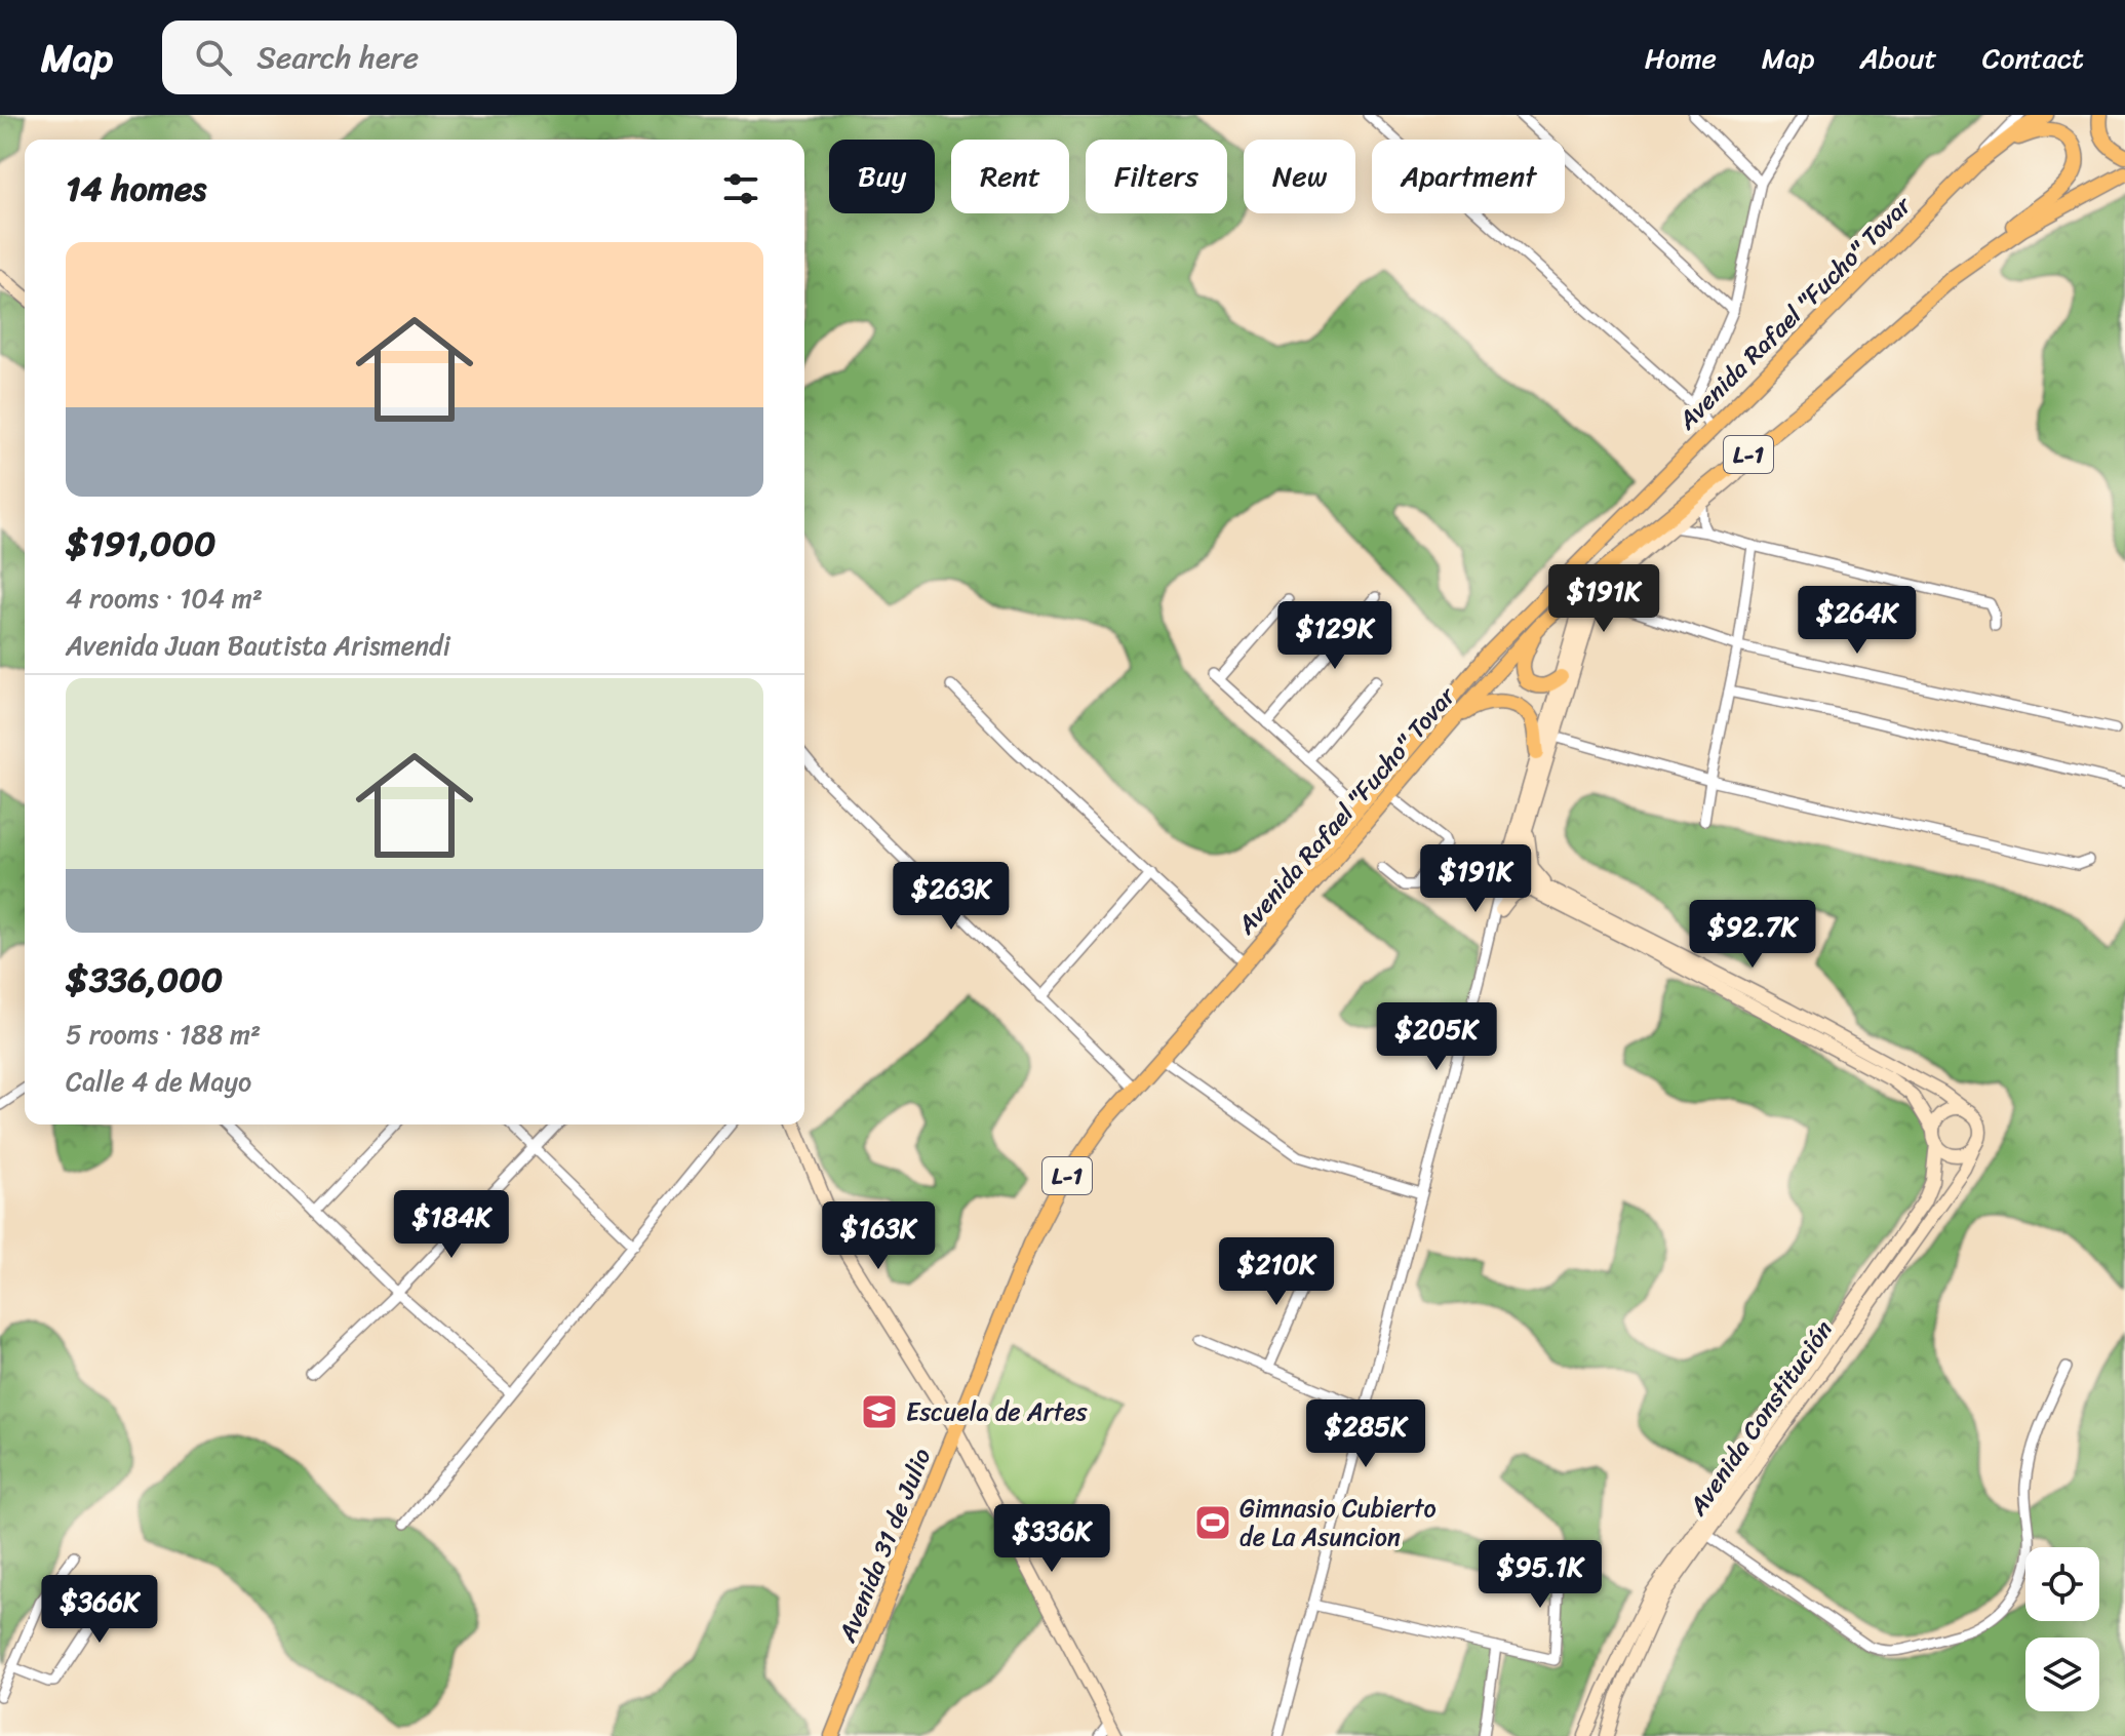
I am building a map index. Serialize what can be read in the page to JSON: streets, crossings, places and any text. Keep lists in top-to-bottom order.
{
  "streets": {
    "main road": ["Avenida Rafael \"Fucho\" Tovar", "L-1", "Avenida 31 de Julio"],
    "street": ["Avenida Constitución"]
  },
  "crossings": [
    ["Avenida Rafael \"Fucho\" Tovar", "L-1"],
    ["Avenida Rafael \"Fucho\" Tovar", "Avenida 31 de Julio"],
    ["L-1", "Avenida Constitución"]
  ],
  "places": {
    "school or university": ["Escuela de Artes"],
    "sports": ["Gimnasio Cubierto de La Asuncion"]
  },
  "page": {
    "header": "Map",
    "search": "Search here",
    "nav": [
      "Home",
      "Map",
      "About",
      "Contact"
    ],
    "chip": [
      "Buy",
      "Rent",
      "Filters",
      "New",
      "Apartment"
    ],
    "heading": "14 homes",
    "list": [
      {
        "name": "$191,000",
        "note": "4 rooms · 104 m² · Avenida Juan Bautista Arismendi"
      },
      {
        "name": "$336,000",
        "note": "5 rooms · 188 m² · Calle 4 de Mayo"
      }
    ],
    "price": [
      "$191K",
      "$264K",
      "$129K",
      "$191K",
      "$263K",
      "$92.7K",
      "$205K",
      "$184K",
      "$163K",
      "$210K",
      "$285K",
      "$336K",
      "$95.1K",
      "$366K"
    ]
  }
}
